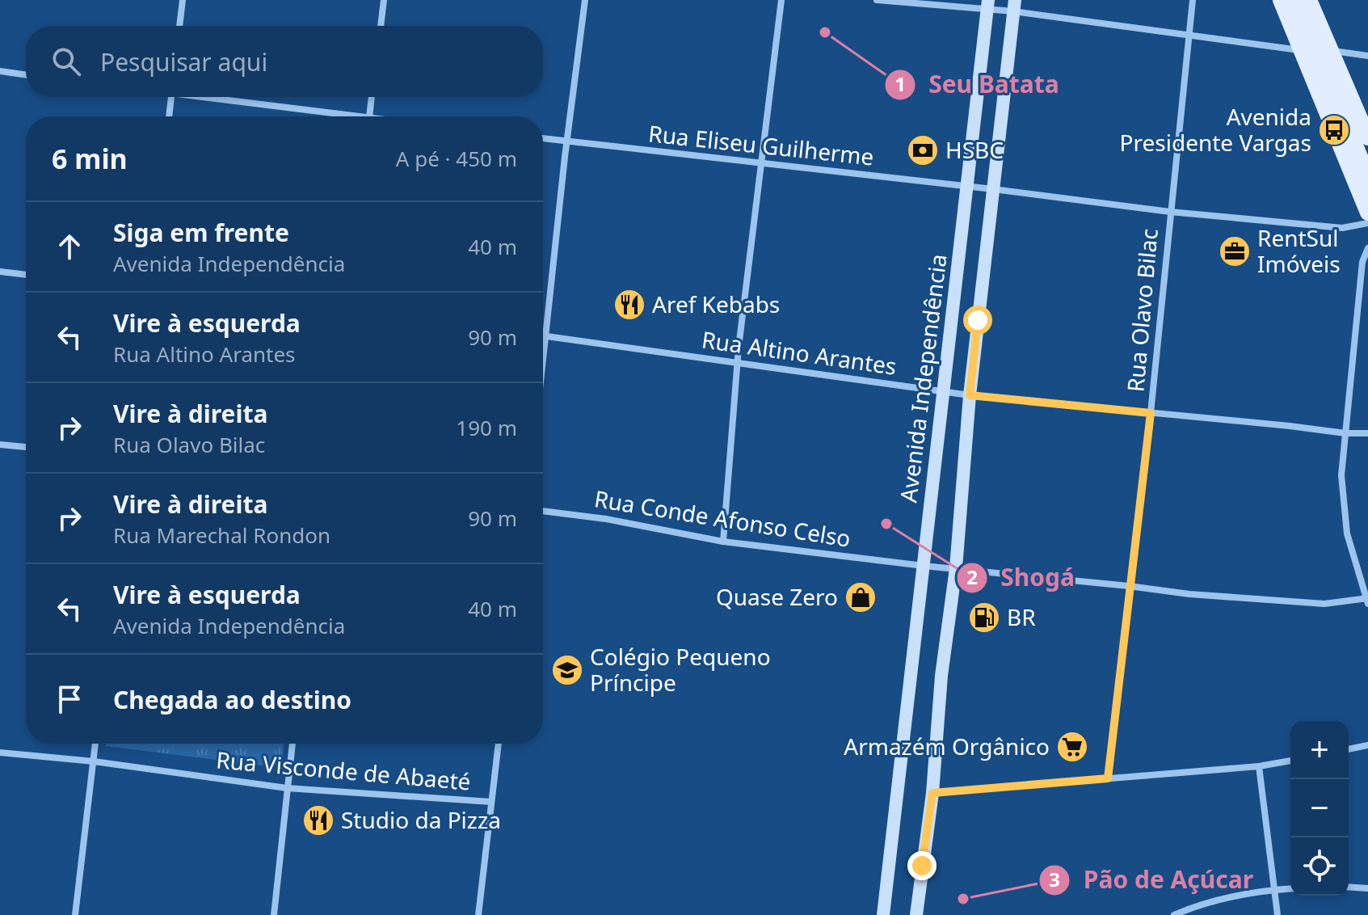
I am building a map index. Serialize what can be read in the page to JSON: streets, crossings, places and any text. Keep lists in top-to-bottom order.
{
  "streets": {
    "main road": ["Avenida Independência"],
    "street": [
      "Rua Eliseu Guilherme",
      "Rua Olavo Bilac",
      "Rua Altino Arantes",
      "Rua Conde Afonso Celso",
      "Rua Visconde de Abaeté"
    ]
  },
  "crossings": [
    ["Rua Eliseu Guilherme", "Rua Olavo Bilac"],
    ["Rua Eliseu Guilherme", "Avenida Independência"],
    ["Rua Olavo Bilac", "Rua Altino Arantes"],
    ["Rua Olavo Bilac", "Rua Conde Afonso Celso"],
    ["Rua Altino Arantes", "Avenida Independência"],
    ["Avenida Independência", "Rua Conde Afonso Celso"]
  ],
  "places": {
    "other": ["Seu Batata", "Shogá", "Pão de Açúcar"],
    "bus stop": ["Avenida Presidente Vargas"],
    "bank": ["HSBC"],
    "office": ["RentSul Imóveis"],
    "restaurant": ["Aref Kebabs", "Studio da Pizza"],
    "shop": ["Quase Zero"],
    "fuel station": ["BR"],
    "school or university": ["Colégio Pequeno Príncipe"],
    "supermarket": ["Armazém Orgânico"]
  },
  "page": {
    "search": "Pesquisar aqui",
    "heading": ["6 min", "A pé · 450 m"],
    "list": [
      ["Siga em frente", "Avenida Independência", "40 m"],
      ["Vire à esquerda", "Rua Altino Arantes", "90 m"],
      ["Vire à direita", "Rua Olavo Bilac", "190 m"],
      ["Vire à direita", "Rua Marechal Rondon", "90 m"],
      ["Vire à esquerda", "Avenida Independência", "40 m"],
      "Chegada ao destino"
    ],
    "map_buttons": ["+", "−"]
  }
}
